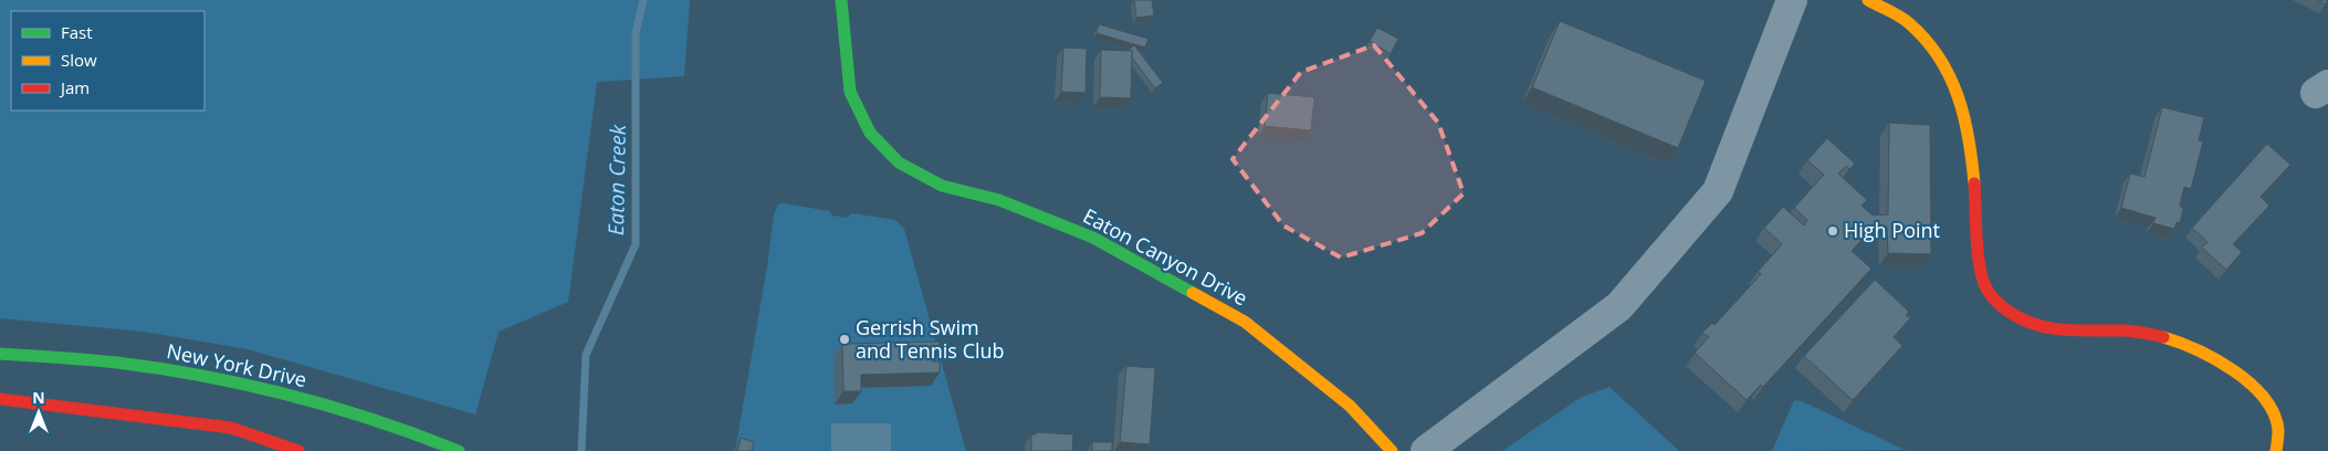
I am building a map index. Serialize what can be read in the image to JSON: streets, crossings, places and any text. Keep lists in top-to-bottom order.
{
  "streets": {
    "street": ["Eaton Canyon Drive", "New York Drive"]
  },
  "water": ["Eaton Creek"],
  "places": ["High Point", "Gerrish Swim and Tennis Club"],
  "legend": ["Fast", "Slow", "Jam"],
  "north": "top"
}
